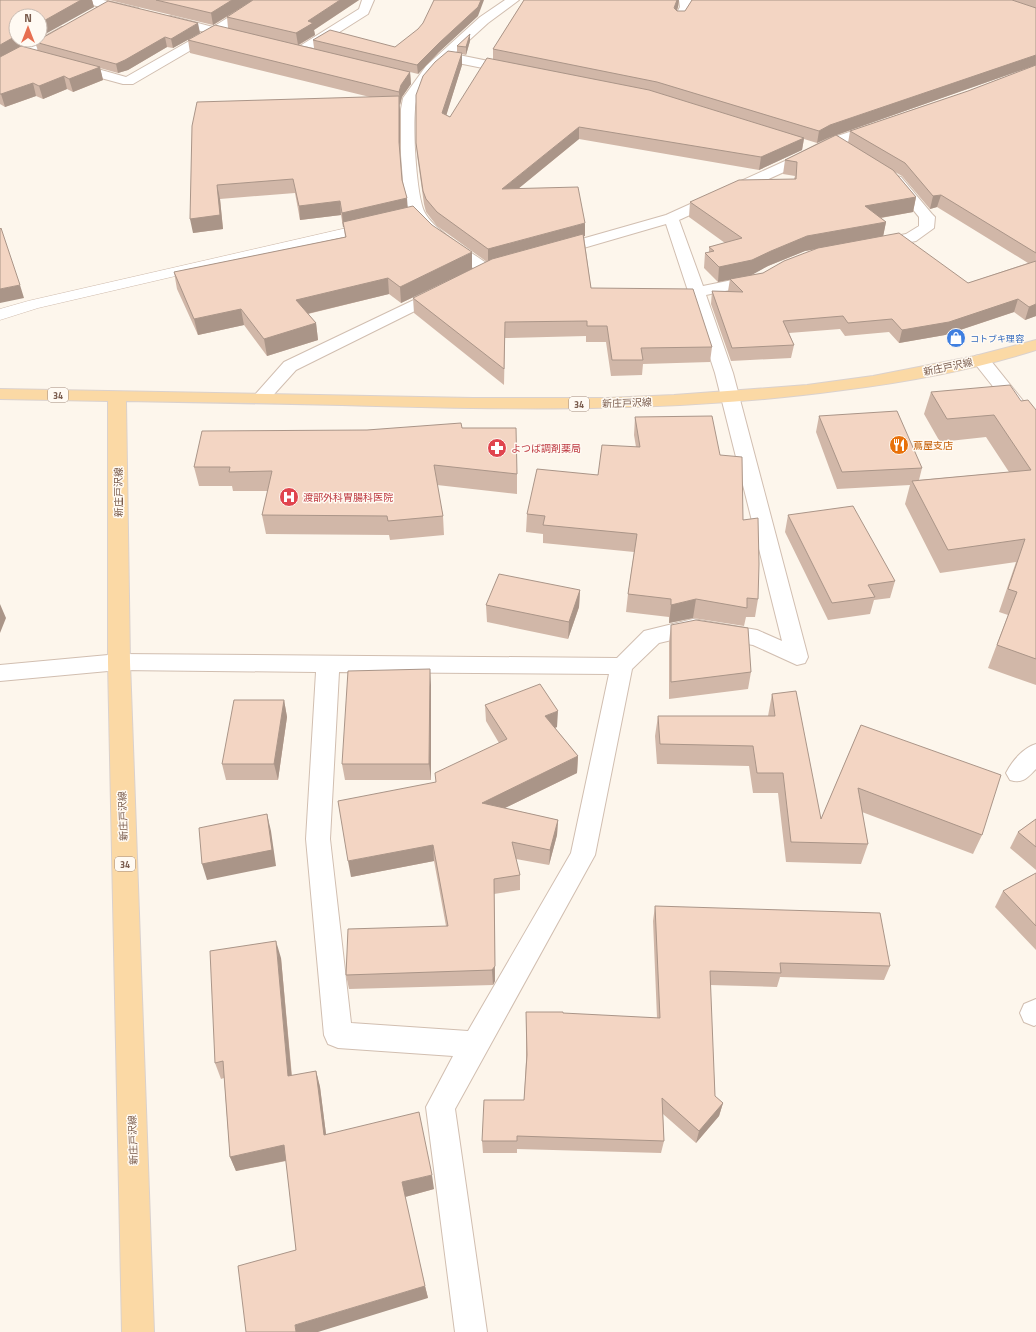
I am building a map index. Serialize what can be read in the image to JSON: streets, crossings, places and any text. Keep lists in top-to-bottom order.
{
  "streets": {
    "main road": ["新庄戸沢線", "34"]
  },
  "places": {
    "shop": ["コトブキ理容"],
    "restaurant": ["蔦屋支店"],
    "pharmacy": ["よつば調剤薬局"],
    "hospital": ["渡部外科胃腸科医院"]
  },
  "north": "top"
}
